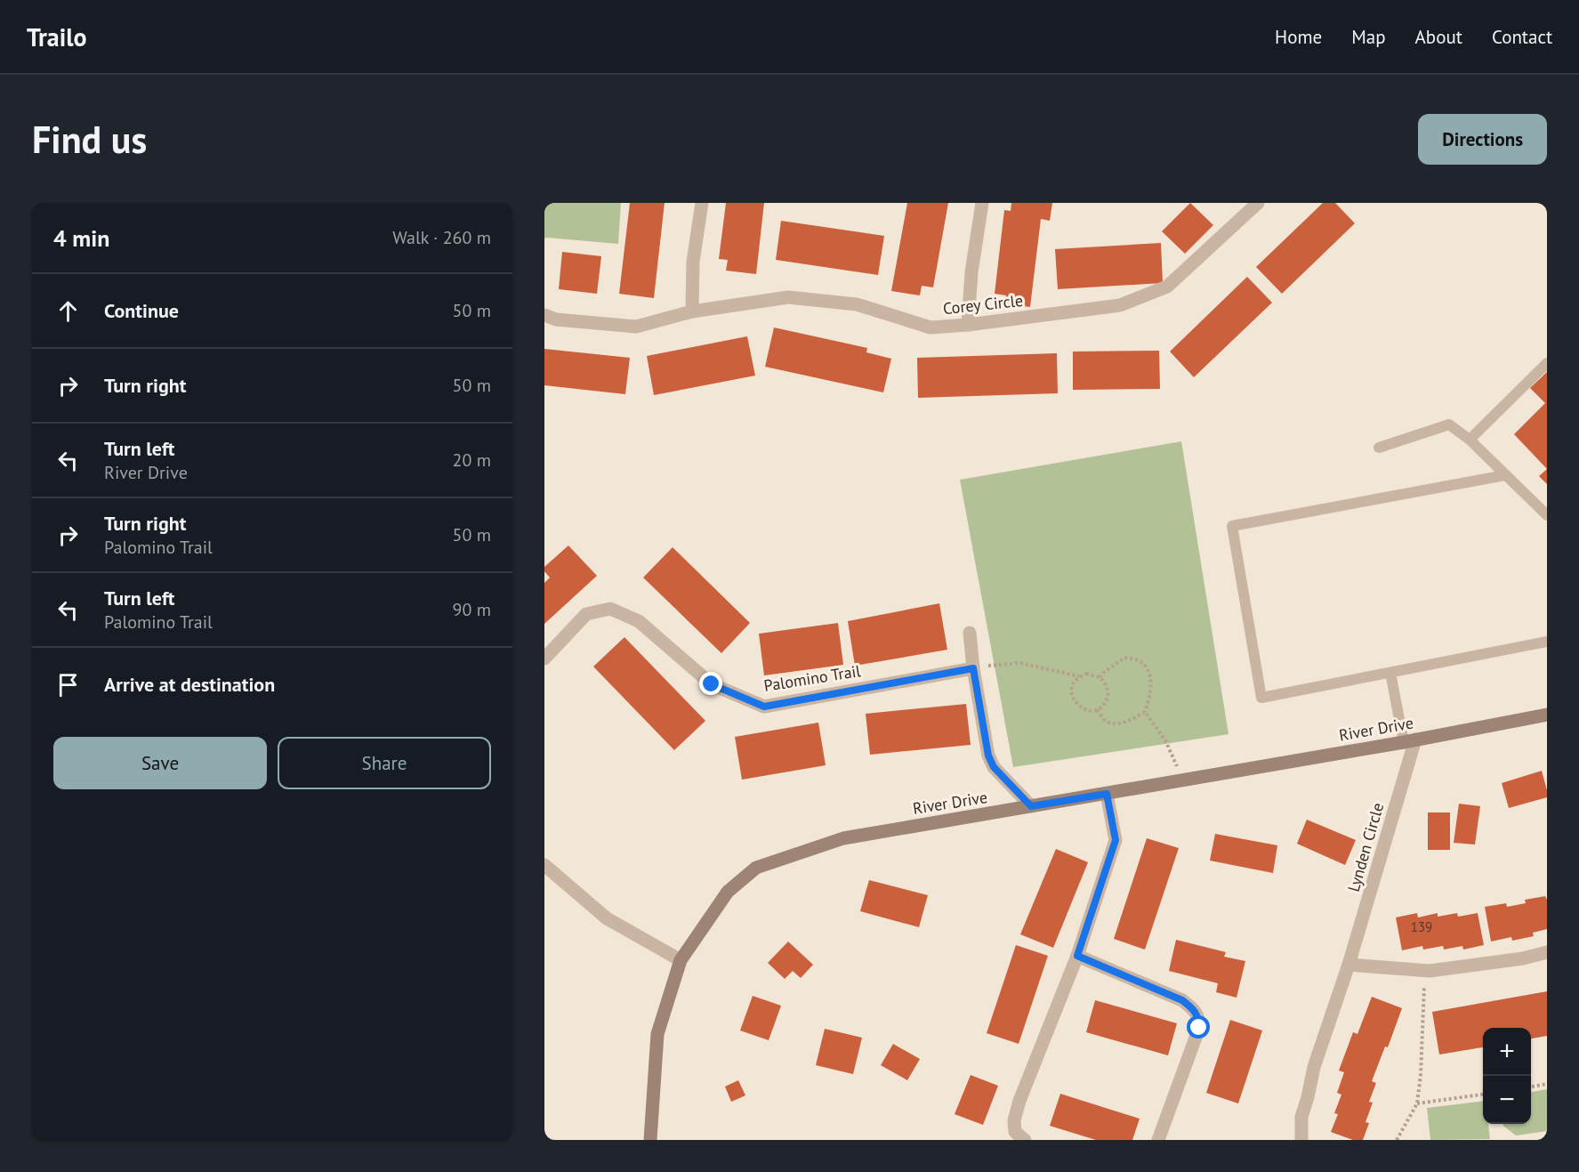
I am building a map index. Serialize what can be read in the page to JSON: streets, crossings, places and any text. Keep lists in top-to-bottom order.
{
  "streets": {
    "main road": ["River Drive"],
    "street": ["Corey Circle", "Palomino Trail", "Lynden Circle"]
  },
  "crossings": [
    ["River Drive", "Lynden Circle"]
  ],
  "house_numbers": ["139"],
  "page": {
    "header": "Trailo",
    "nav": [
      "Home",
      "Map",
      "About",
      "Contact"
    ],
    "buttons": [
      "Directions",
      ["Save", "Share"]
    ],
    "title": "Find us",
    "heading": ["4 min", "Walk · 260 m"],
    "list": [
      ["Continue", "50 m"],
      ["Turn right", "50 m"],
      ["Turn left", "River Drive", "20 m"],
      ["Turn right", "Palomino Trail", "50 m"],
      ["Turn left", "Palomino Trail", "90 m"],
      "Arrive at destination"
    ],
    "map_buttons": ["+", "−"]
  }
}
